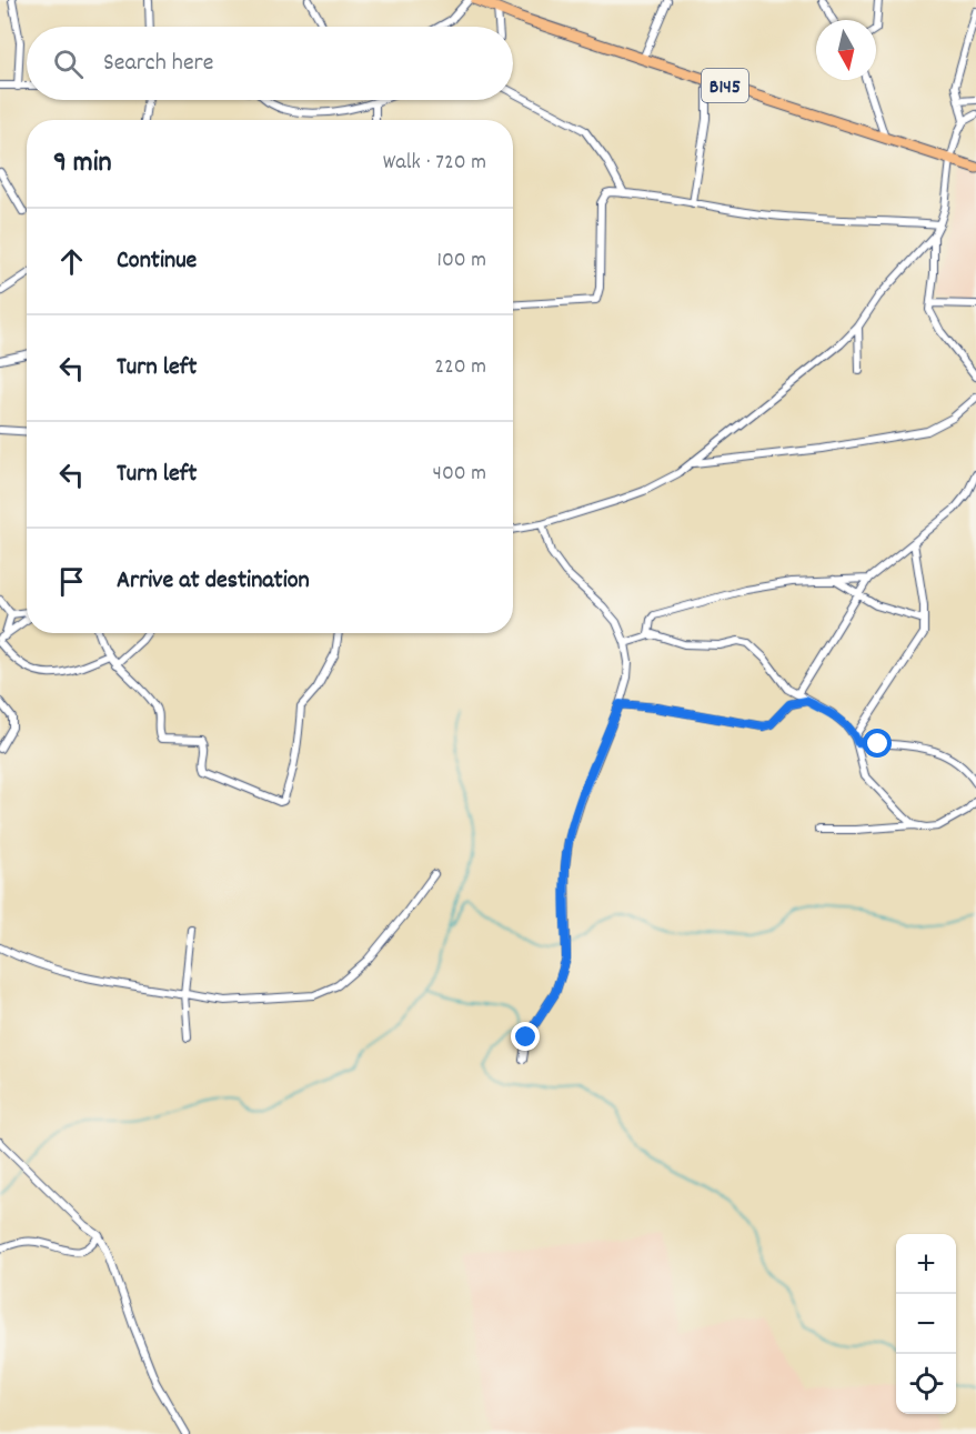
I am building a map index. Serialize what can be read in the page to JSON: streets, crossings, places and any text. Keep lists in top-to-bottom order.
{
  "streets": {
    "main road": ["B145"]
  },
  "north": "bottom",
  "page": {
    "search": "Search here",
    "heading": ["9 min", "Walk · 720 m"],
    "list": [
      ["Continue", "100 m"],
      ["Turn left", "220 m"],
      ["Turn left", "400 m"],
      "Arrive at destination"
    ],
    "map_buttons": ["+", "−"]
  }
}
